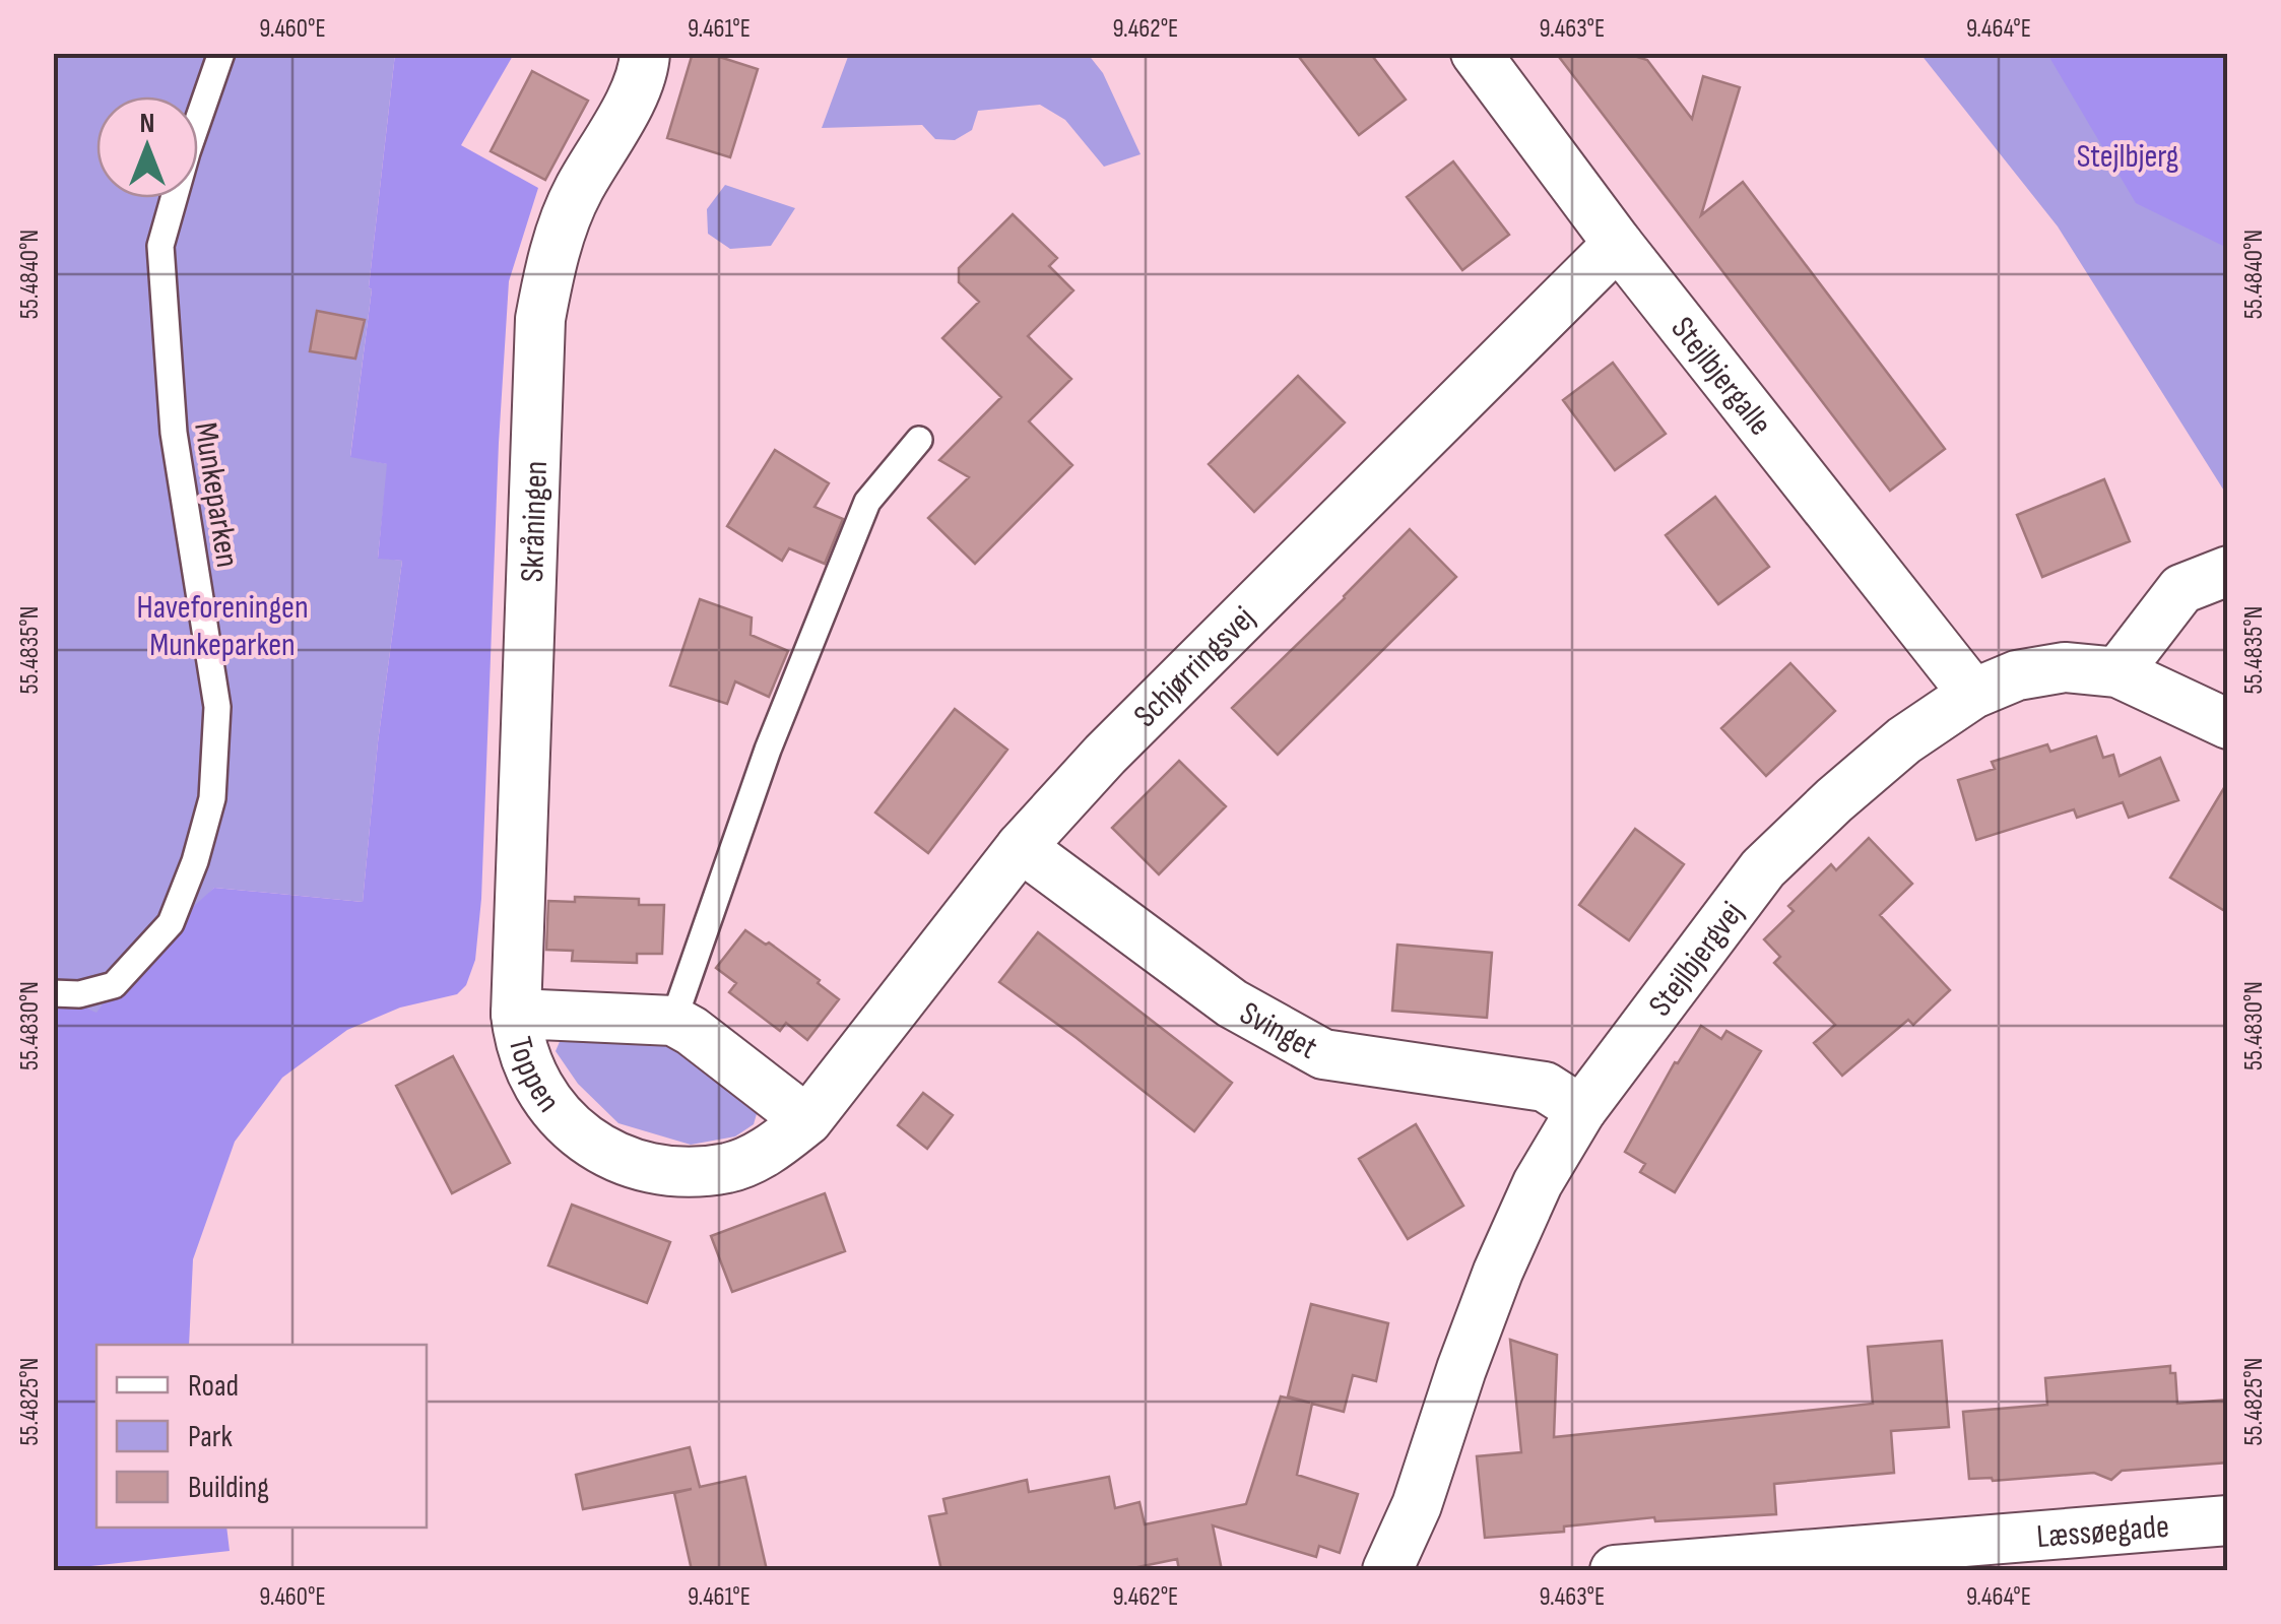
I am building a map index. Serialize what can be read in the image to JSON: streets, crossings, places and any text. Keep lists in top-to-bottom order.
{
  "streets": {
    "street": [
      "Stejlbjergalle",
      "Skråningen",
      "Schjørringsvej",
      "Stejlbjergvej",
      "Svinget",
      "Toppen",
      "Læssøegade"
    ],
    "lane": ["Munkeparken"]
  },
  "crossings": [
    ["Stejlbjergalle", "Schjørringsvej"],
    ["Stejlbjergalle", "Stejlbjergvej"],
    ["Skråningen", "Toppen"],
    ["Schjørringsvej", "Svinget"],
    ["Schjørringsvej", "Toppen"],
    ["Stejlbjergvej", "Svinget"]
  ],
  "parks": ["Stejlbjerg", "Haveforeningen Munkeparken"],
  "legend": ["Road", "Park", "Building"],
  "north": "top",
  "coordinates": [
    "9.460°E",
    "9.461°E",
    "9.462°E",
    "9.463°E",
    "9.464°E",
    "55.4840°N",
    "55.4835°N",
    "55.4830°N",
    "55.4825°N"
  ]
}
